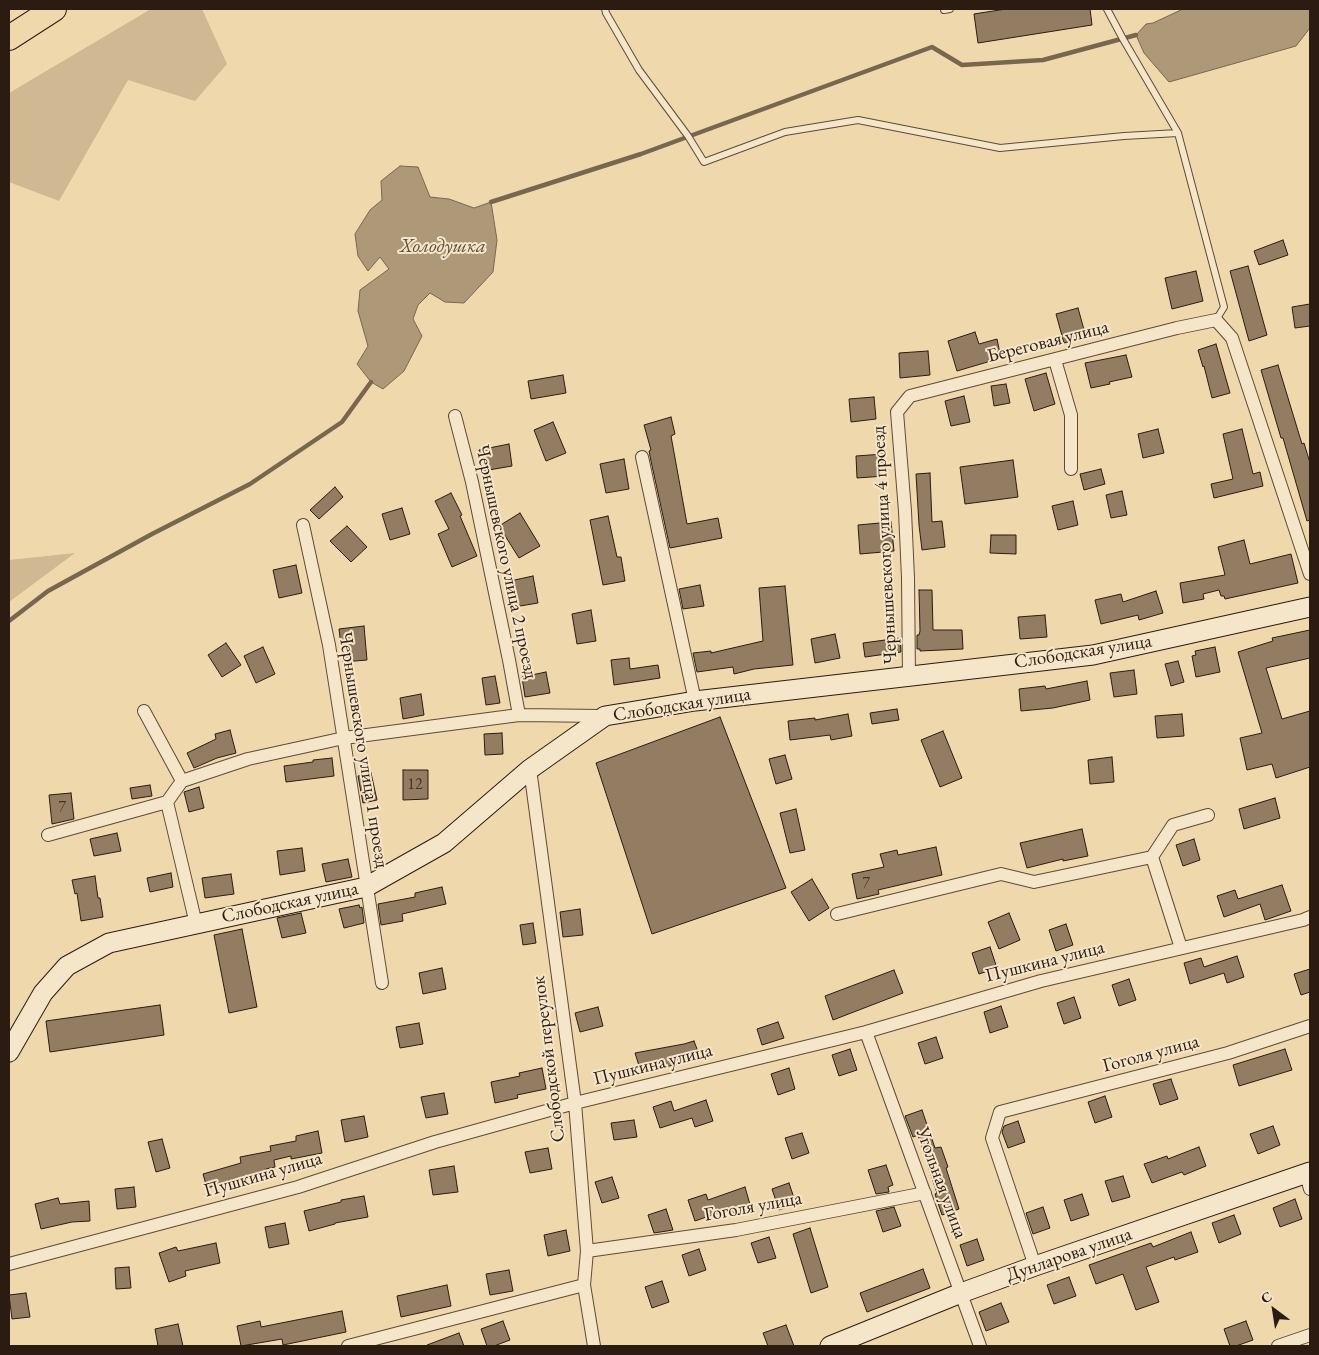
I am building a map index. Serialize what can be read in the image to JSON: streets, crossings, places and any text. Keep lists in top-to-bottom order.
{
  "streets": {
    "street": [
      "Береговая улица",
      "Чернышевского улица 4 проезд",
      "Чернышевского улица 2 проезд",
      "Слободская улица",
      "Чернышевского улица 1 проезд",
      "Пушкина улица",
      "Гоголя улица",
      "Слободской переулок",
      "Угольная улица",
      "Дунларова улица"
    ]
  },
  "crossings": [
    ["Береговая улица", "Чернышевского улица 4 проезд"],
    ["Чернышевского улица 4 проезд", "Слободская улица"],
    ["Слободская улица", "Чернышевского улица 1 проезд"],
    ["Слободская улица", "Слободской переулок"],
    ["Пушкина улица", "Слободской переулок"],
    ["Пушкина улица", "Угольная улица"],
    ["Гоголя улица", "Слободской переулок"],
    ["Гоголя улица", "Угольная улица"],
    ["Гоголя улица", "Дунларова улица"],
    ["Угольная улица", "Дунларова улица"]
  ],
  "water": ["Холодушка"],
  "house_numbers": ["12", "7", "7"],
  "north": "top left"
}
